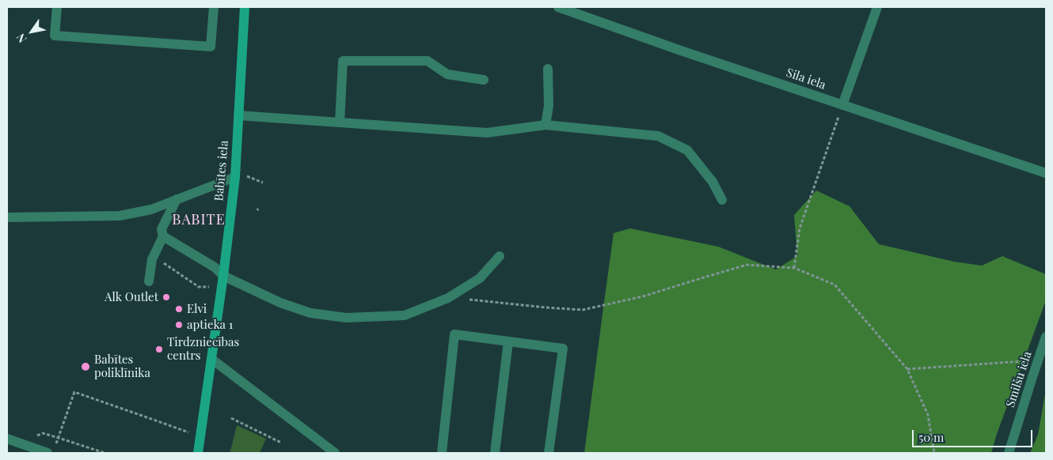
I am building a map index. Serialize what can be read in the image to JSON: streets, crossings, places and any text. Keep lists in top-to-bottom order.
{
  "streets": {
    "street": ["Sila iela", "Babītes iela", "Smilšu iela"]
  },
  "districts": ["BABITE"],
  "places": [
    "Alk Outlet",
    "Elvi",
    "aptieka 1",
    "Tirdzniecības centrs",
    "Babītes poliklīnika"
  ],
  "scale_bar": "50 m",
  "north": "bottom left"
}
